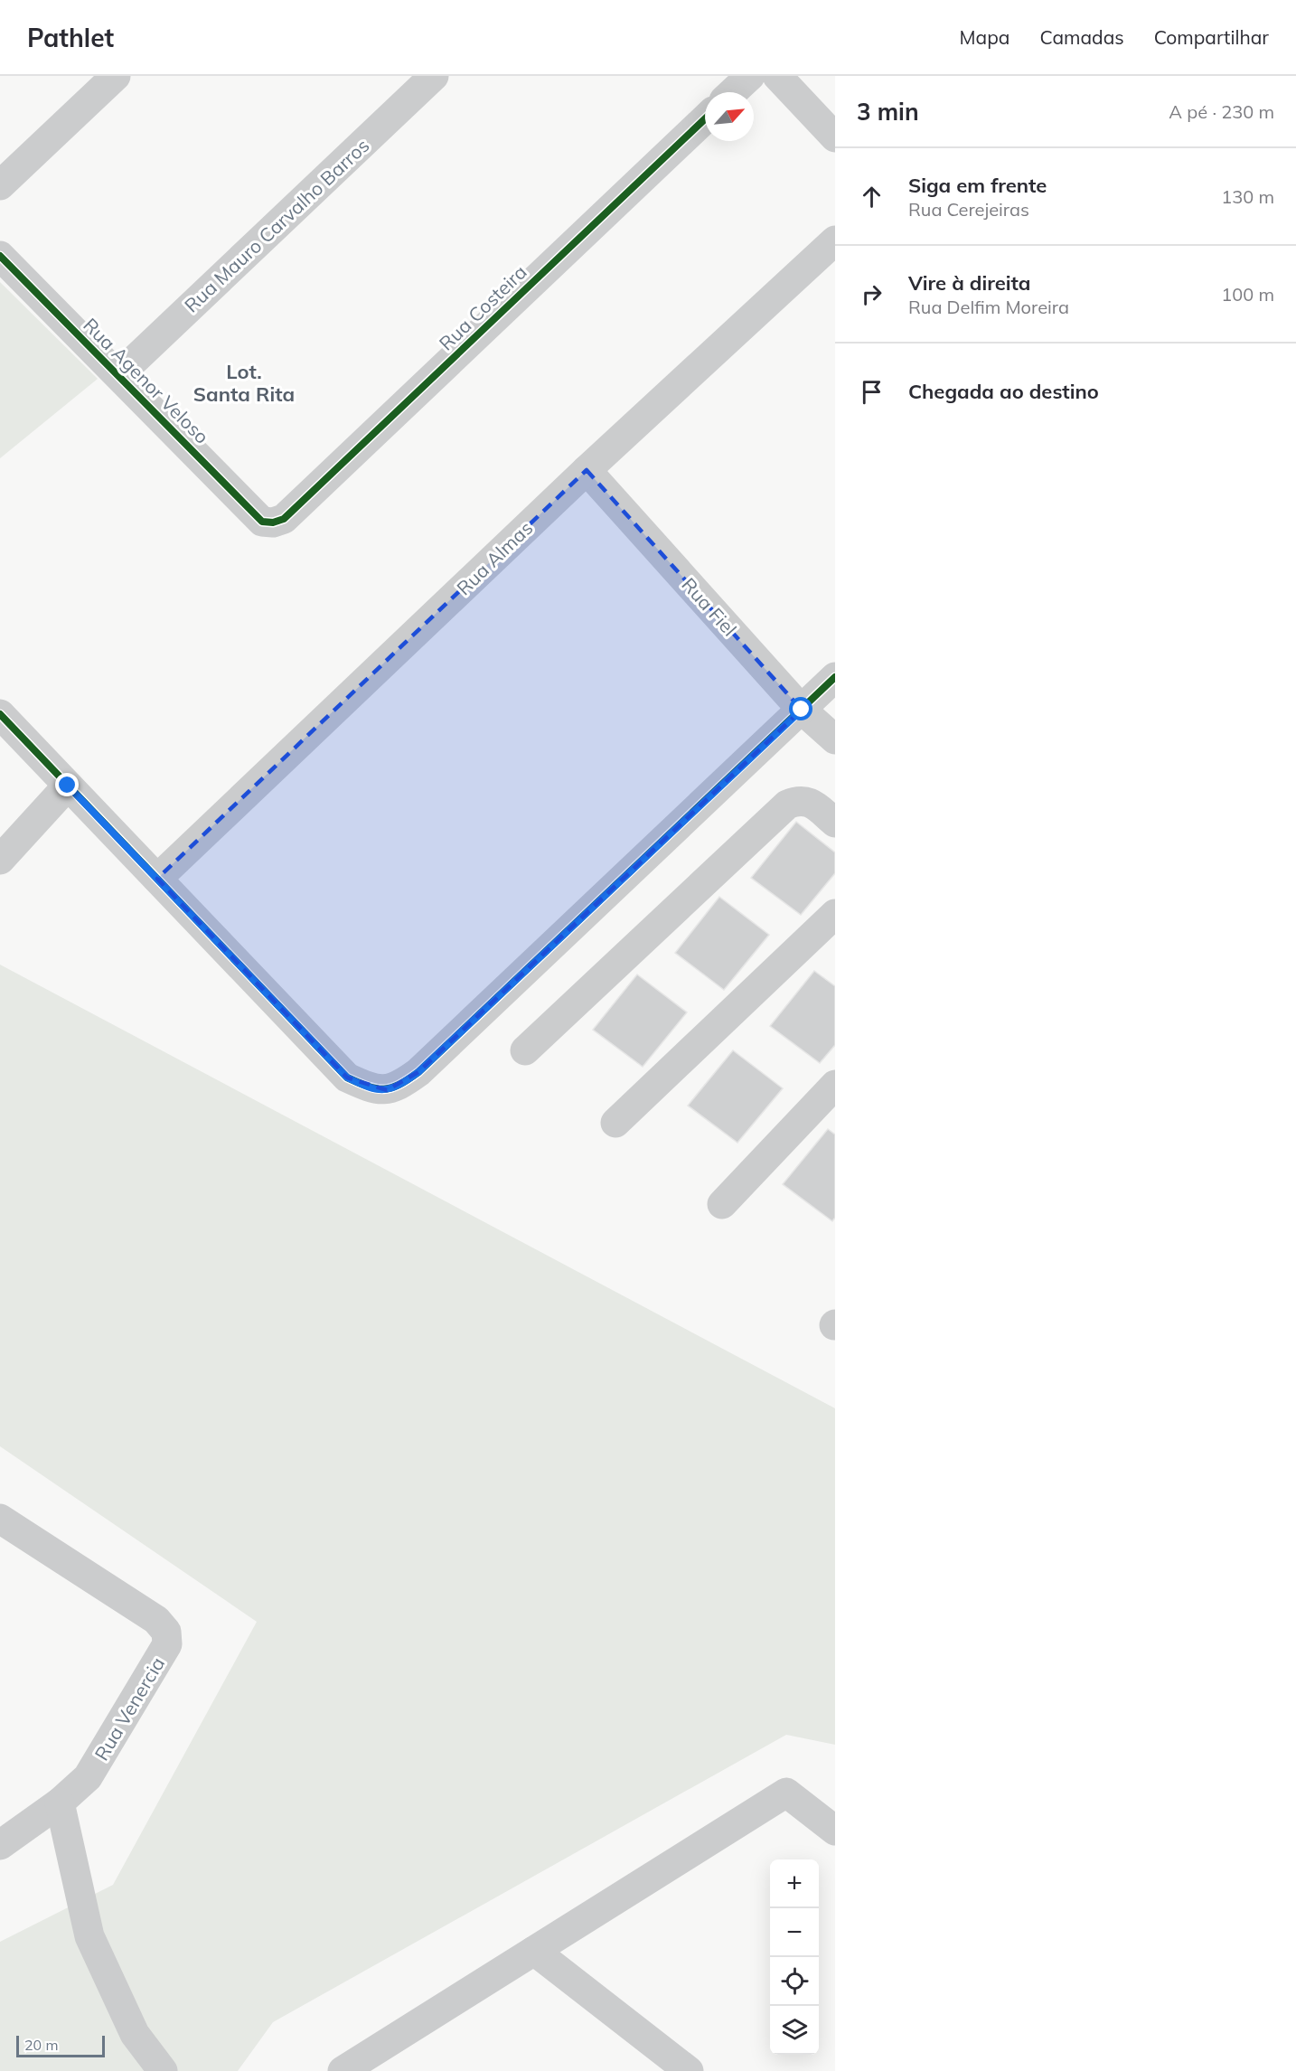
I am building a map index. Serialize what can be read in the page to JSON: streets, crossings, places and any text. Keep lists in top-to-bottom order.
{
  "streets": {
    "street": [
      "Rua Mauro Carvalho Barros",
      "Rua Costeira",
      "Rua Agenor Veloso",
      "Rua Almas",
      "Rua Fiel",
      "Rua Venercia"
    ]
  },
  "crossings": [
    ["Rua Mauro Carvalho Barros", "Rua Agenor Veloso"],
    ["Rua Costeira", "Rua Agenor Veloso"],
    ["Rua Almas", "Rua Fiel"]
  ],
  "districts": ["Lot. Santa Rita"],
  "scale_bar": "20 m",
  "north": "top right",
  "page": {
    "header": "Pathlet",
    "nav": ["Mapa", "Camadas", "Compartilhar"],
    "heading": ["3 min", "A pé · 230 m"],
    "list": [
      ["Siga em frente", "Rua Cerejeiras", "130 m"],
      ["Vire à direita", "Rua Delfim Moreira", "100 m"],
      "Chegada ao destino"
    ],
    "map_buttons": ["+", "−"],
    "scale": "20 m"
  }
}
